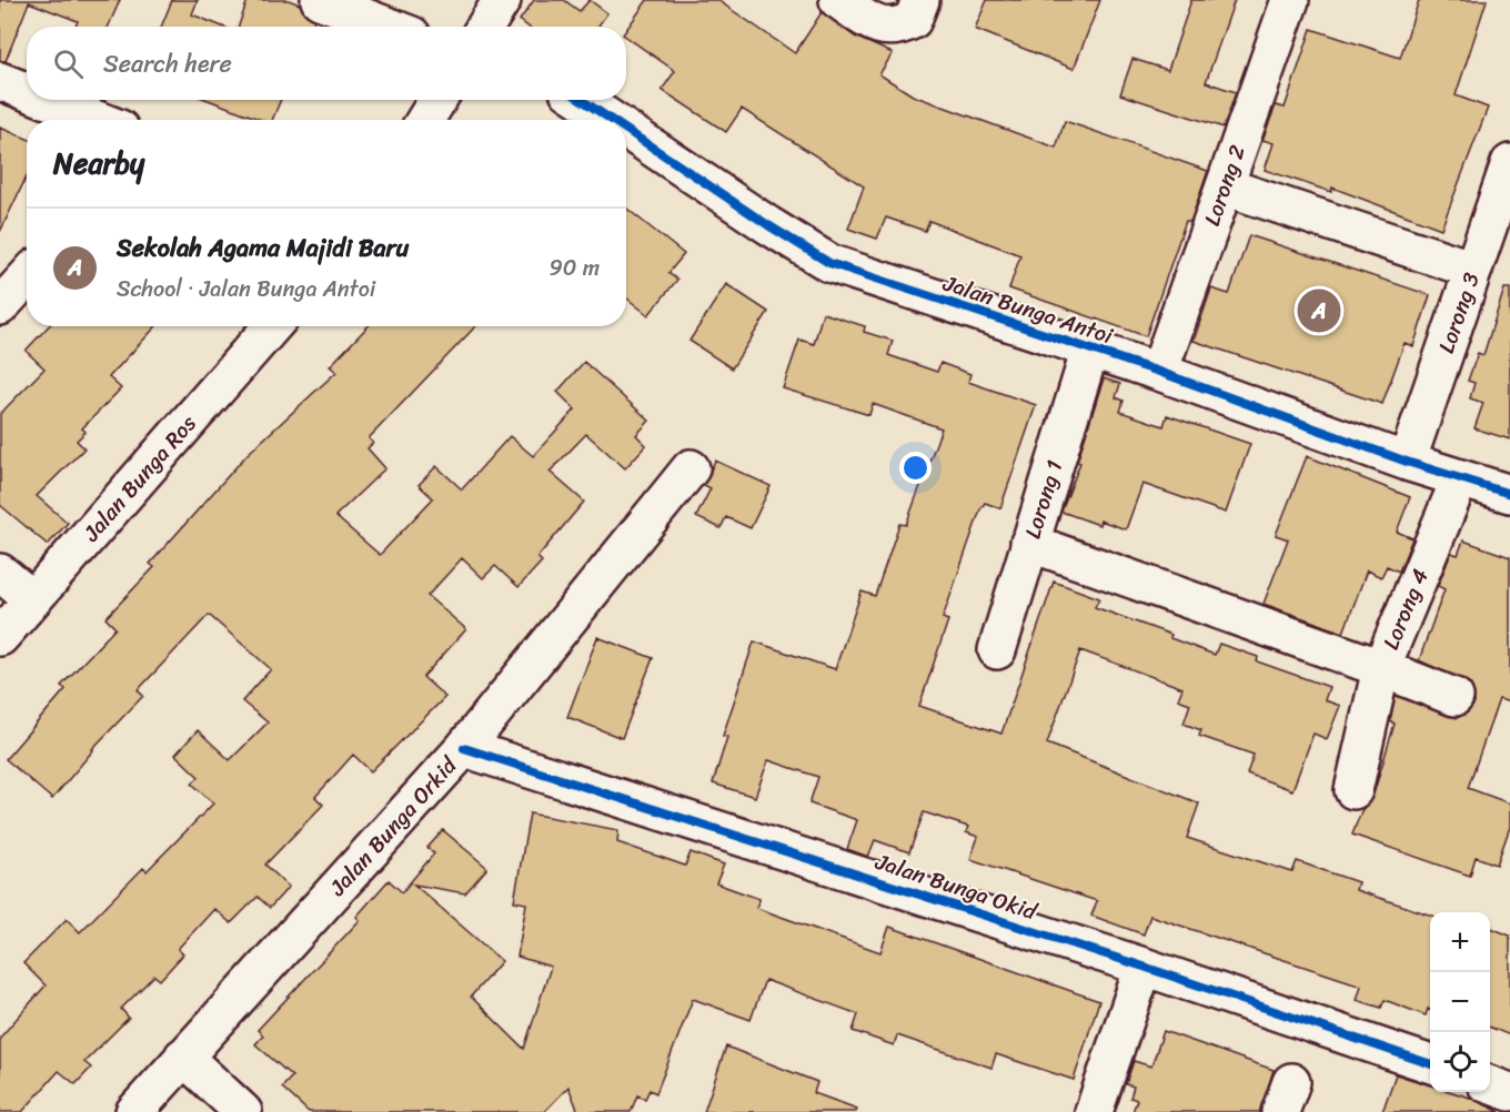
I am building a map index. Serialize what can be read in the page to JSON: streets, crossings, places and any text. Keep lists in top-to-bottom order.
{
  "streets": {
    "street": [
      "Lorong 2",
      "Jalan Bunga Antoi",
      "Lorong 3",
      "Jalan Bunga Ros",
      "Lorong 1",
      "Lorong 4",
      "Jalan Bunga Orkid",
      "Jalan Bunga Okid"
    ]
  },
  "crossings": [
    ["Lorong 2", "Jalan Bunga Antoi"],
    ["Jalan Bunga Antoi", "Lorong 3"],
    ["Jalan Bunga Antoi", "Lorong 1"],
    ["Jalan Bunga Antoi", "Lorong 4"],
    ["Jalan Bunga Orkid", "Jalan Bunga Okid"]
  ],
  "page": {
    "search": "Search here",
    "heading": "Nearby",
    "list": [
      {
        "mark": "A",
        "name": "Sekolah Agama Majidi Baru",
        "note": "School · Jalan Bunga Antoi",
        "value": "90 m"
      }
    ],
    "pins": "A",
    "map_buttons": ["+", "−"]
  }
}
